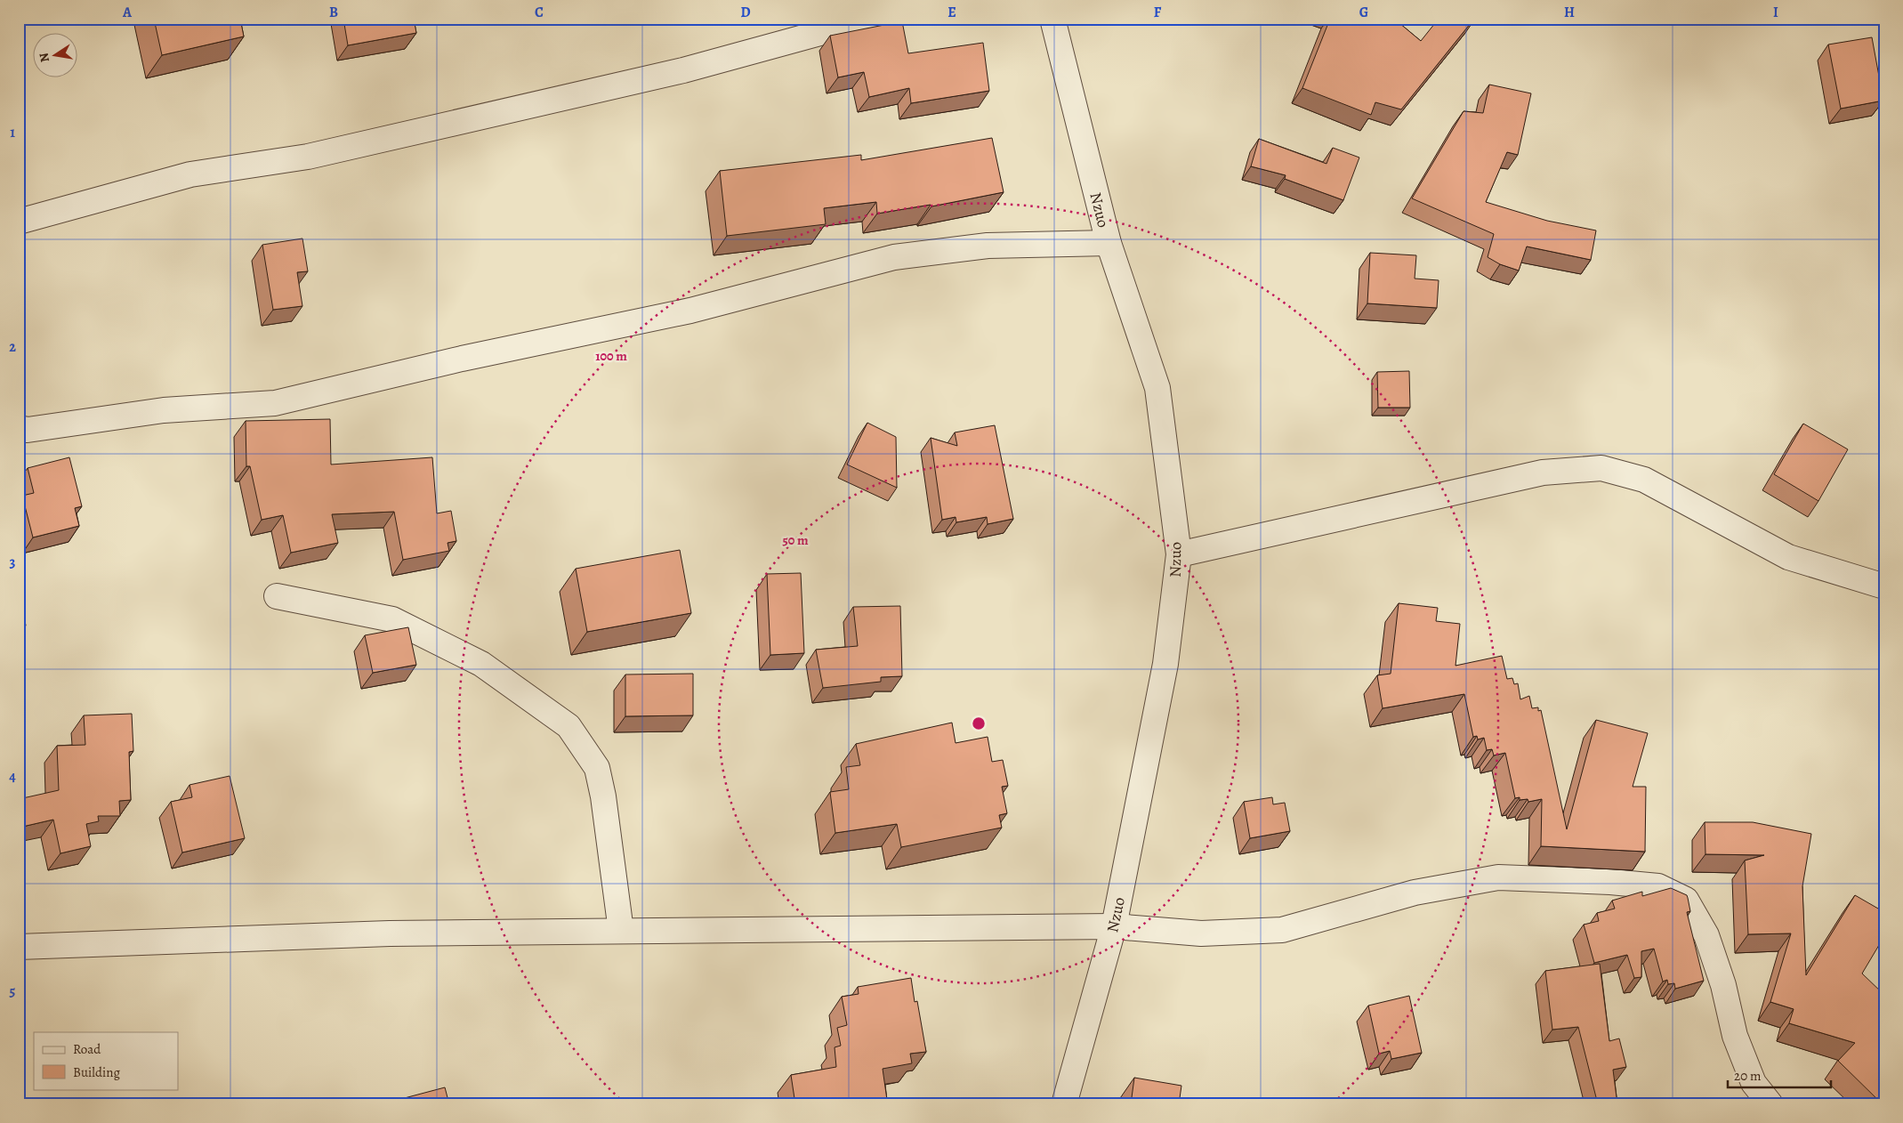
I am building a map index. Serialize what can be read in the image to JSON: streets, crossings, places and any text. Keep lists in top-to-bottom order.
{
  "streets": {
    "street": ["Nzuo"]
  },
  "legend": ["Road", "Building"],
  "scale_bar": "20 m",
  "north": "left",
  "grid": {
    "columns": [
      "A",
      "B",
      "C",
      "D",
      "E",
      "F",
      "G",
      "H",
      "I"
    ],
    "rows": [
      "1",
      "2",
      "3",
      "4",
      "5"
    ]
  },
  "rings": ["100 m", "50 m"]
}
